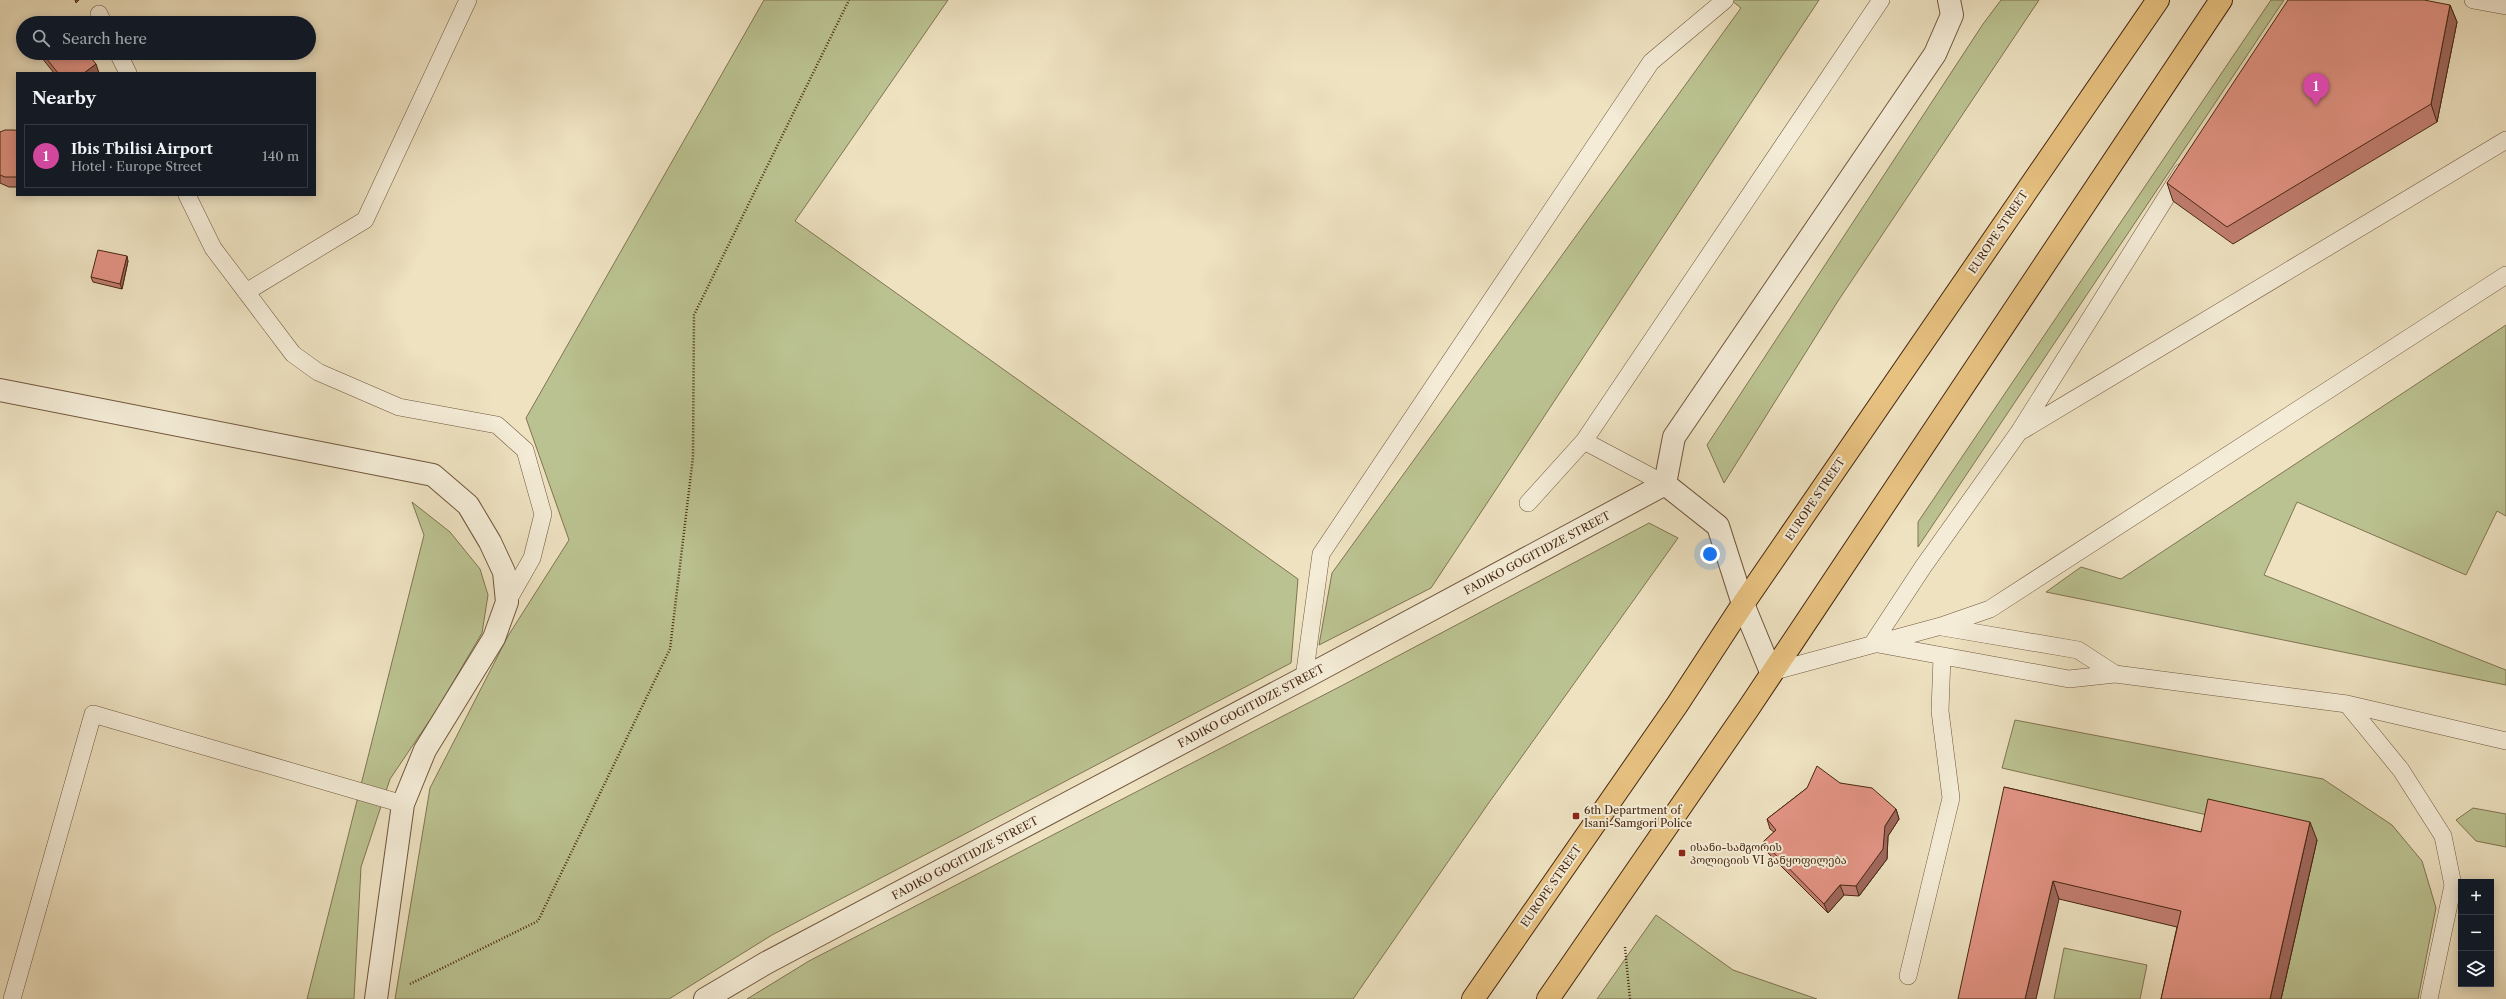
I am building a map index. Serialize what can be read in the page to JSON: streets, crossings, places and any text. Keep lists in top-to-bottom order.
{
  "streets": {
    "main road": ["EUROPE STREET"],
    "street": ["FADIKO GOGITIDZE STREET"]
  },
  "places": {
    "transit": ["6th Department of Isani-Samgori Police", "ისანი-სამგორის პოლიციის VI განყოფილება"]
  },
  "page": {
    "search": "Search here",
    "heading": "Nearby",
    "pins": "1",
    "list": [
      {
        "mark": "1",
        "name": "Ibis Tbilisi Airport",
        "note": "Hotel · Europe Street",
        "value": "140 m"
      }
    ],
    "map_buttons": ["+", "−"]
  }
}
